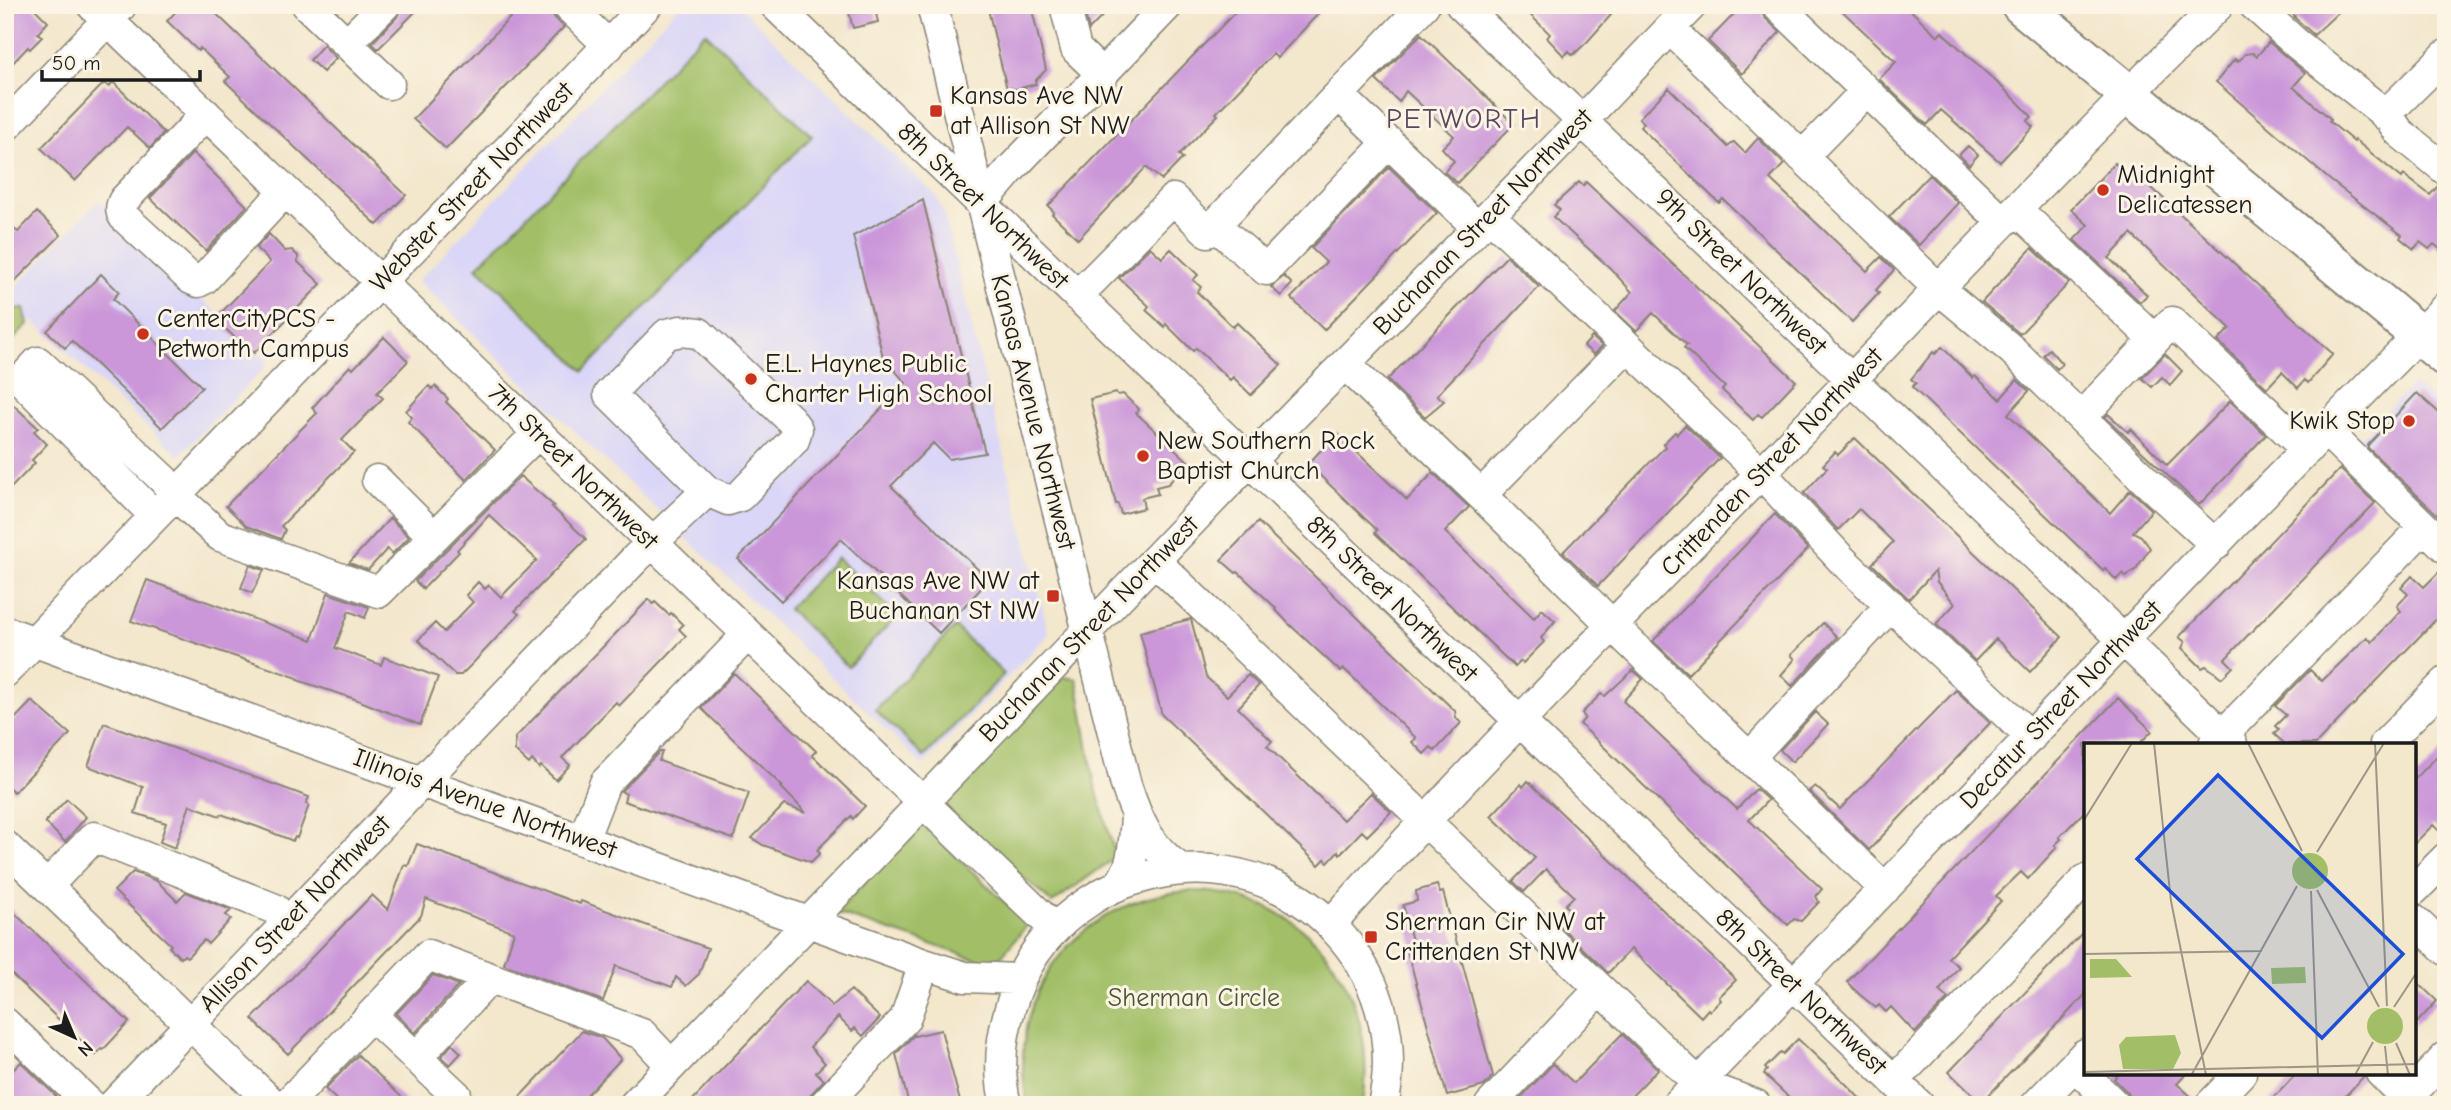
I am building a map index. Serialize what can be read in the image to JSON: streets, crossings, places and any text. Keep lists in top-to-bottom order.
{
  "streets": {
    "street": [
      "Webster Street Northwest",
      "8th Street Northwest",
      "Buchanan Street Northwest",
      "9th Street Northwest",
      "Kansas Avenue Northwest",
      "Crittenden Street Northwest",
      "7th Street Northwest",
      "Decatur Street Northwest",
      "Illinois Avenue Northwest",
      "Allison Street Northwest"
    ]
  },
  "crossings": [
    ["Webster Street Northwest", "7th Street Northwest"],
    ["Webster Street Northwest", "Illinois Avenue Northwest"],
    ["8th Street Northwest", "Buchanan Street Northwest"],
    ["8th Street Northwest", "Kansas Avenue Northwest"],
    ["8th Street Northwest", "Crittenden Street Northwest"],
    ["8th Street Northwest", "Decatur Street Northwest"],
    ["Buchanan Street Northwest", "9th Street Northwest"],
    ["Buchanan Street Northwest", "Kansas Avenue Northwest"],
    ["Buchanan Street Northwest", "7th Street Northwest"],
    ["Buchanan Street Northwest", "Illinois Avenue Northwest"],
    ["9th Street Northwest", "Crittenden Street Northwest"],
    ["9th Street Northwest", "Decatur Street Northwest"],
    ["7th Street Northwest", "Allison Street Northwest"],
    ["Illinois Avenue Northwest", "Allison Street Northwest"]
  ],
  "districts": ["PETWORTH"],
  "parks": ["Sherman Circle"],
  "places": {
    "transit": ["Kansas Ave NW at Allison St NW", "Kansas Ave NW at Buchanan St NW", "Sherman Cir NW at Crittenden St NW"],
    "other": [
      "Midnight Delicatessen",
      "CenterCityPCS - Petworth Campus",
      "E.L. Haynes Public Charter High School",
      "Kwik Stop",
      "New Southern Rock Baptist Church"
    ]
  },
  "scale_bar": "50 m",
  "north": "bottom right"
}
